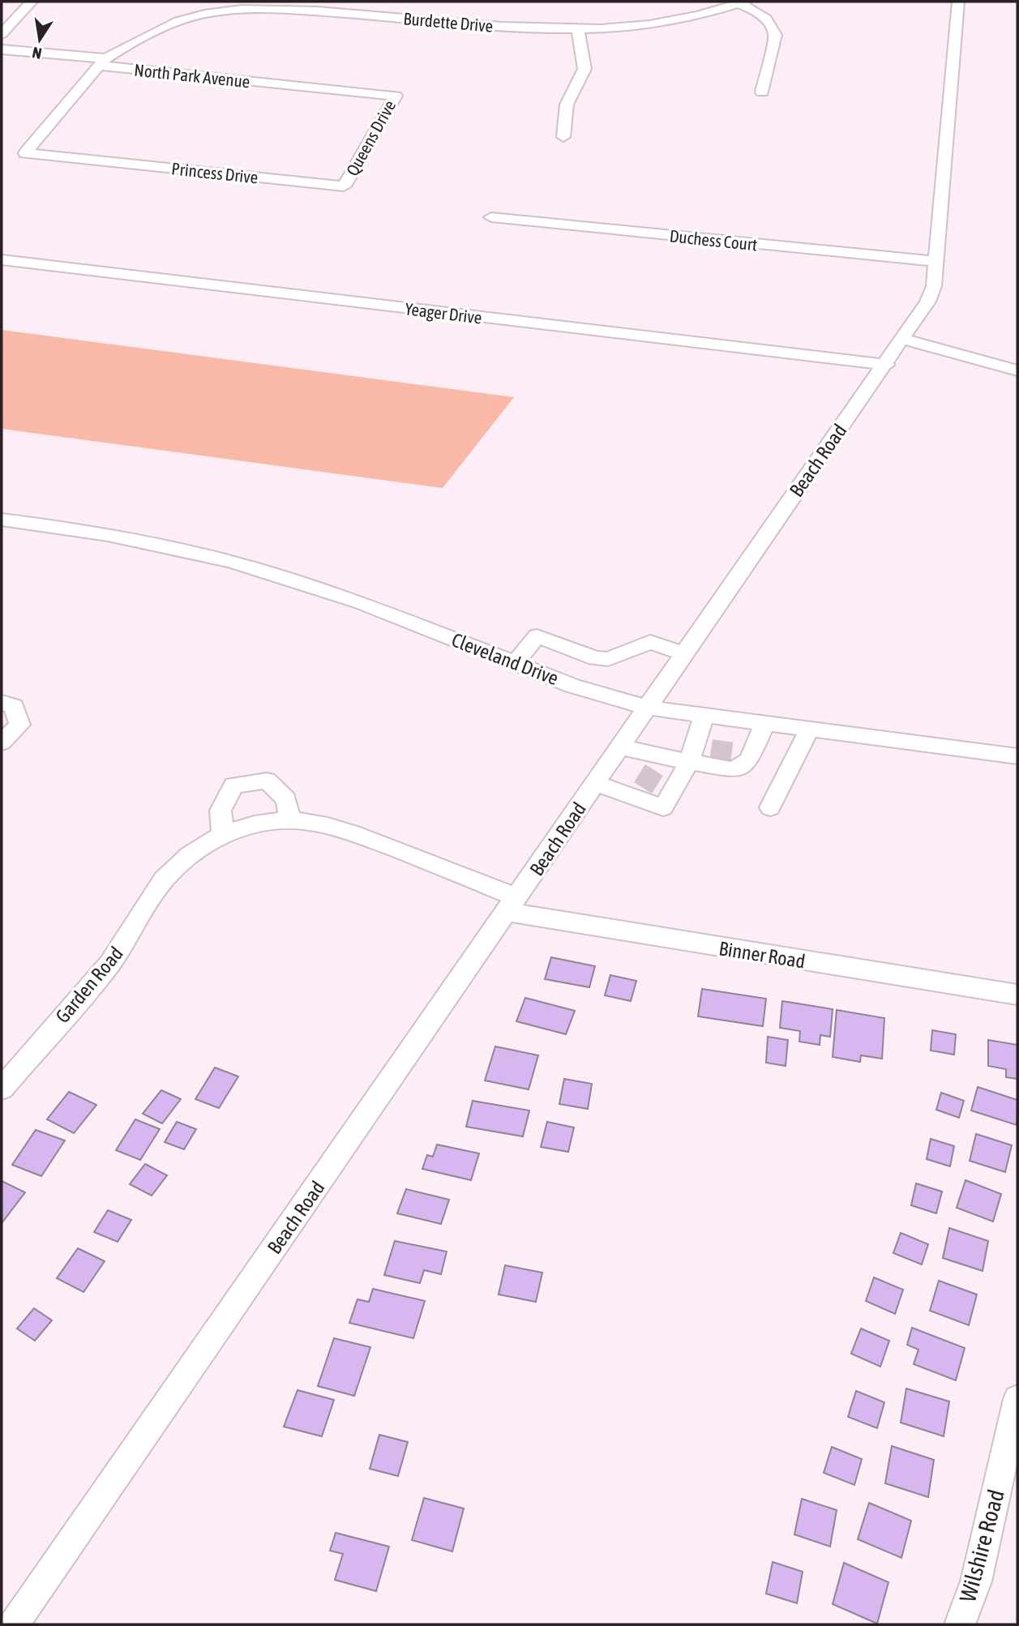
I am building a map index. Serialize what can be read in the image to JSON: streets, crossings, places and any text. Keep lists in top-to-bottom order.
{
  "streets": {
    "street": [
      "Burdette Drive",
      "North Park Avenue",
      "Queens Drive",
      "Princess Drive",
      "Duchess Court",
      "Yeager Drive",
      "Beach Road",
      "Cleveland Drive",
      "Binner Road",
      "Garden Road",
      "Wilshire Road"
    ]
  },
  "crossings": [
    ["Burdette Drive", "North Park Avenue"],
    ["Burdette Drive", "Princess Drive"],
    ["North Park Avenue", "Queens Drive"],
    ["Queens Drive", "Princess Drive"],
    ["Duchess Court", "Beach Road"],
    ["Yeager Drive", "Beach Road"],
    ["Beach Road", "Cleveland Drive"],
    ["Beach Road", "Binner Road"],
    ["Beach Road", "Garden Road"],
    ["Binner Road", "Garden Road"]
  ],
  "north": "bottom"
}
